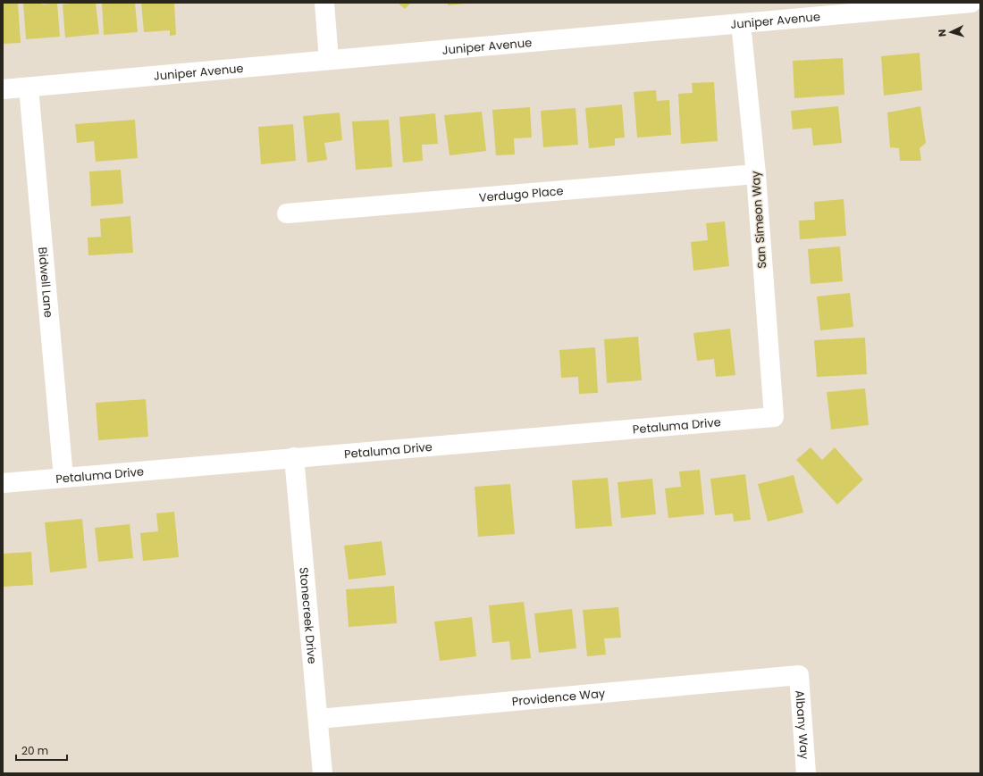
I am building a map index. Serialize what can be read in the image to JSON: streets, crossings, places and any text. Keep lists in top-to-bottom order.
{
  "streets": {
    "street": [
      "Juniper Avenue",
      "Verdugo Place",
      "San Simeon Way",
      "Bidwell Lane",
      "Petaluma Drive",
      "Stonecreek Drive",
      "Providence Way",
      "Albany Way"
    ]
  },
  "crossings": [
    ["Juniper Avenue", "San Simeon Way"],
    ["Juniper Avenue", "Bidwell Lane"],
    ["Verdugo Place", "San Simeon Way"],
    ["San Simeon Way", "Petaluma Drive"],
    ["Bidwell Lane", "Petaluma Drive"],
    ["Petaluma Drive", "Stonecreek Drive"],
    ["Stonecreek Drive", "Providence Way"],
    ["Providence Way", "Albany Way"]
  ],
  "scale_bar": "20 m",
  "north": "left"
}
